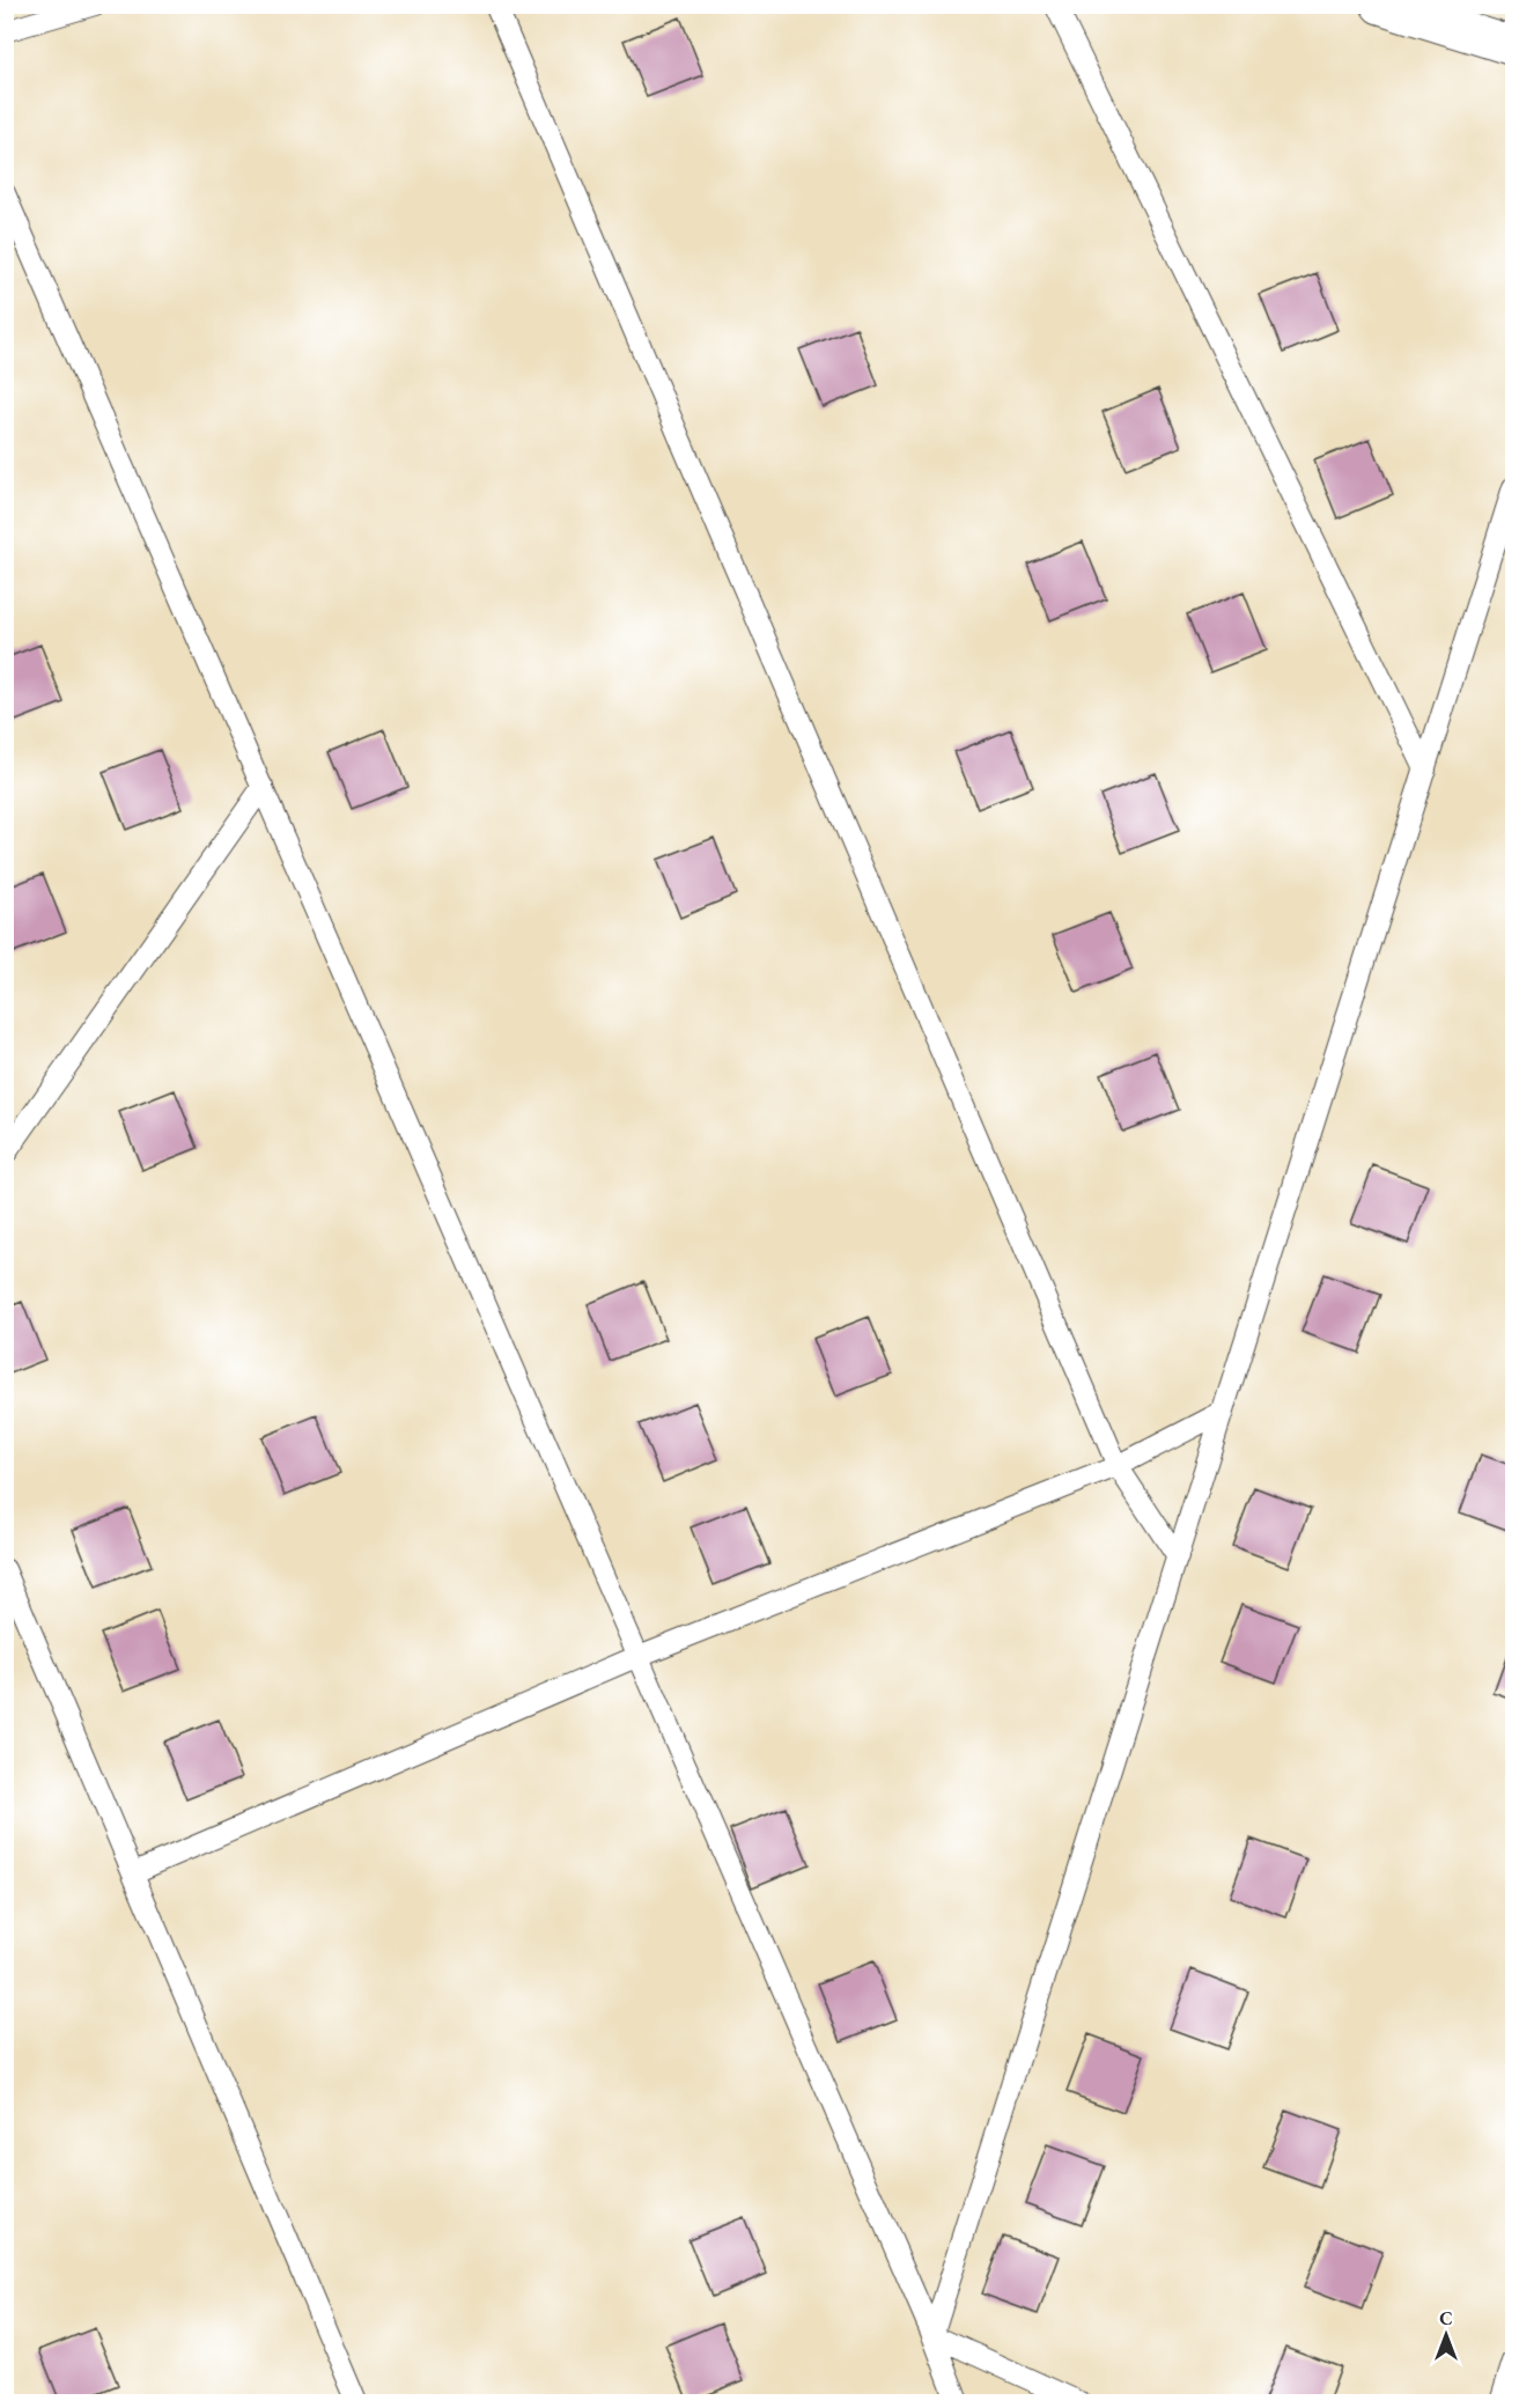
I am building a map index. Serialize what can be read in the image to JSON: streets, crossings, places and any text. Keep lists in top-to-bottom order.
{
  "north": "top"
}
